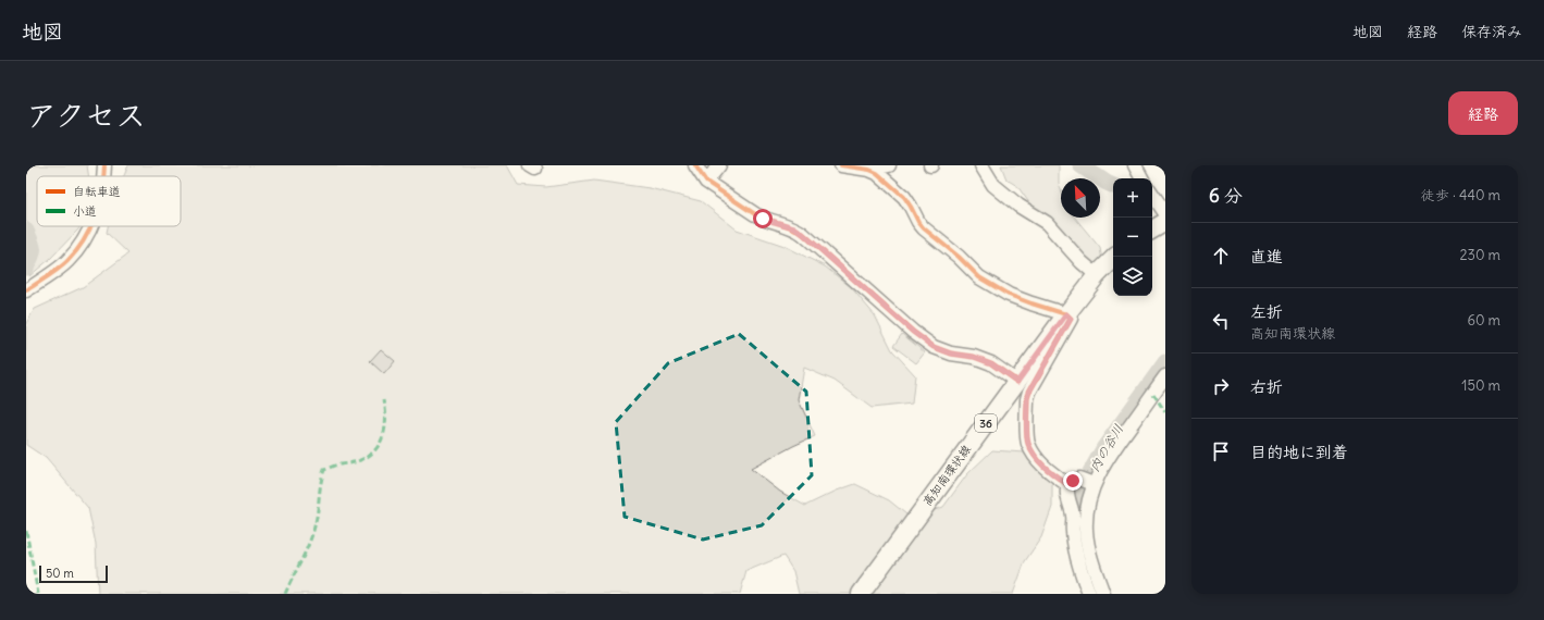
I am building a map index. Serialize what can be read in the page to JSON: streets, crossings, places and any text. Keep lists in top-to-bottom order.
{
  "streets": {
    "main road": ["36", "高知南環状線"]
  },
  "water": ["内の谷川"],
  "legend": ["自転車道", "小道"],
  "scale_bar": "50 m",
  "north": "top left",
  "page": {
    "header": "地図",
    "nav": ["地図", "経路", "保存済み"],
    "title": "アクセス",
    "buttons": "経路",
    "heading": ["6 分", "徒歩 · 440 m"],
    "map_buttons": ["+", "−"],
    "list": [
      ["直進", "230 m"],
      ["左折", "高知南環状線", "60 m"],
      ["右折", "150 m"],
      "目的地に到着"
    ],
    "scale": "50 m"
  }
}
